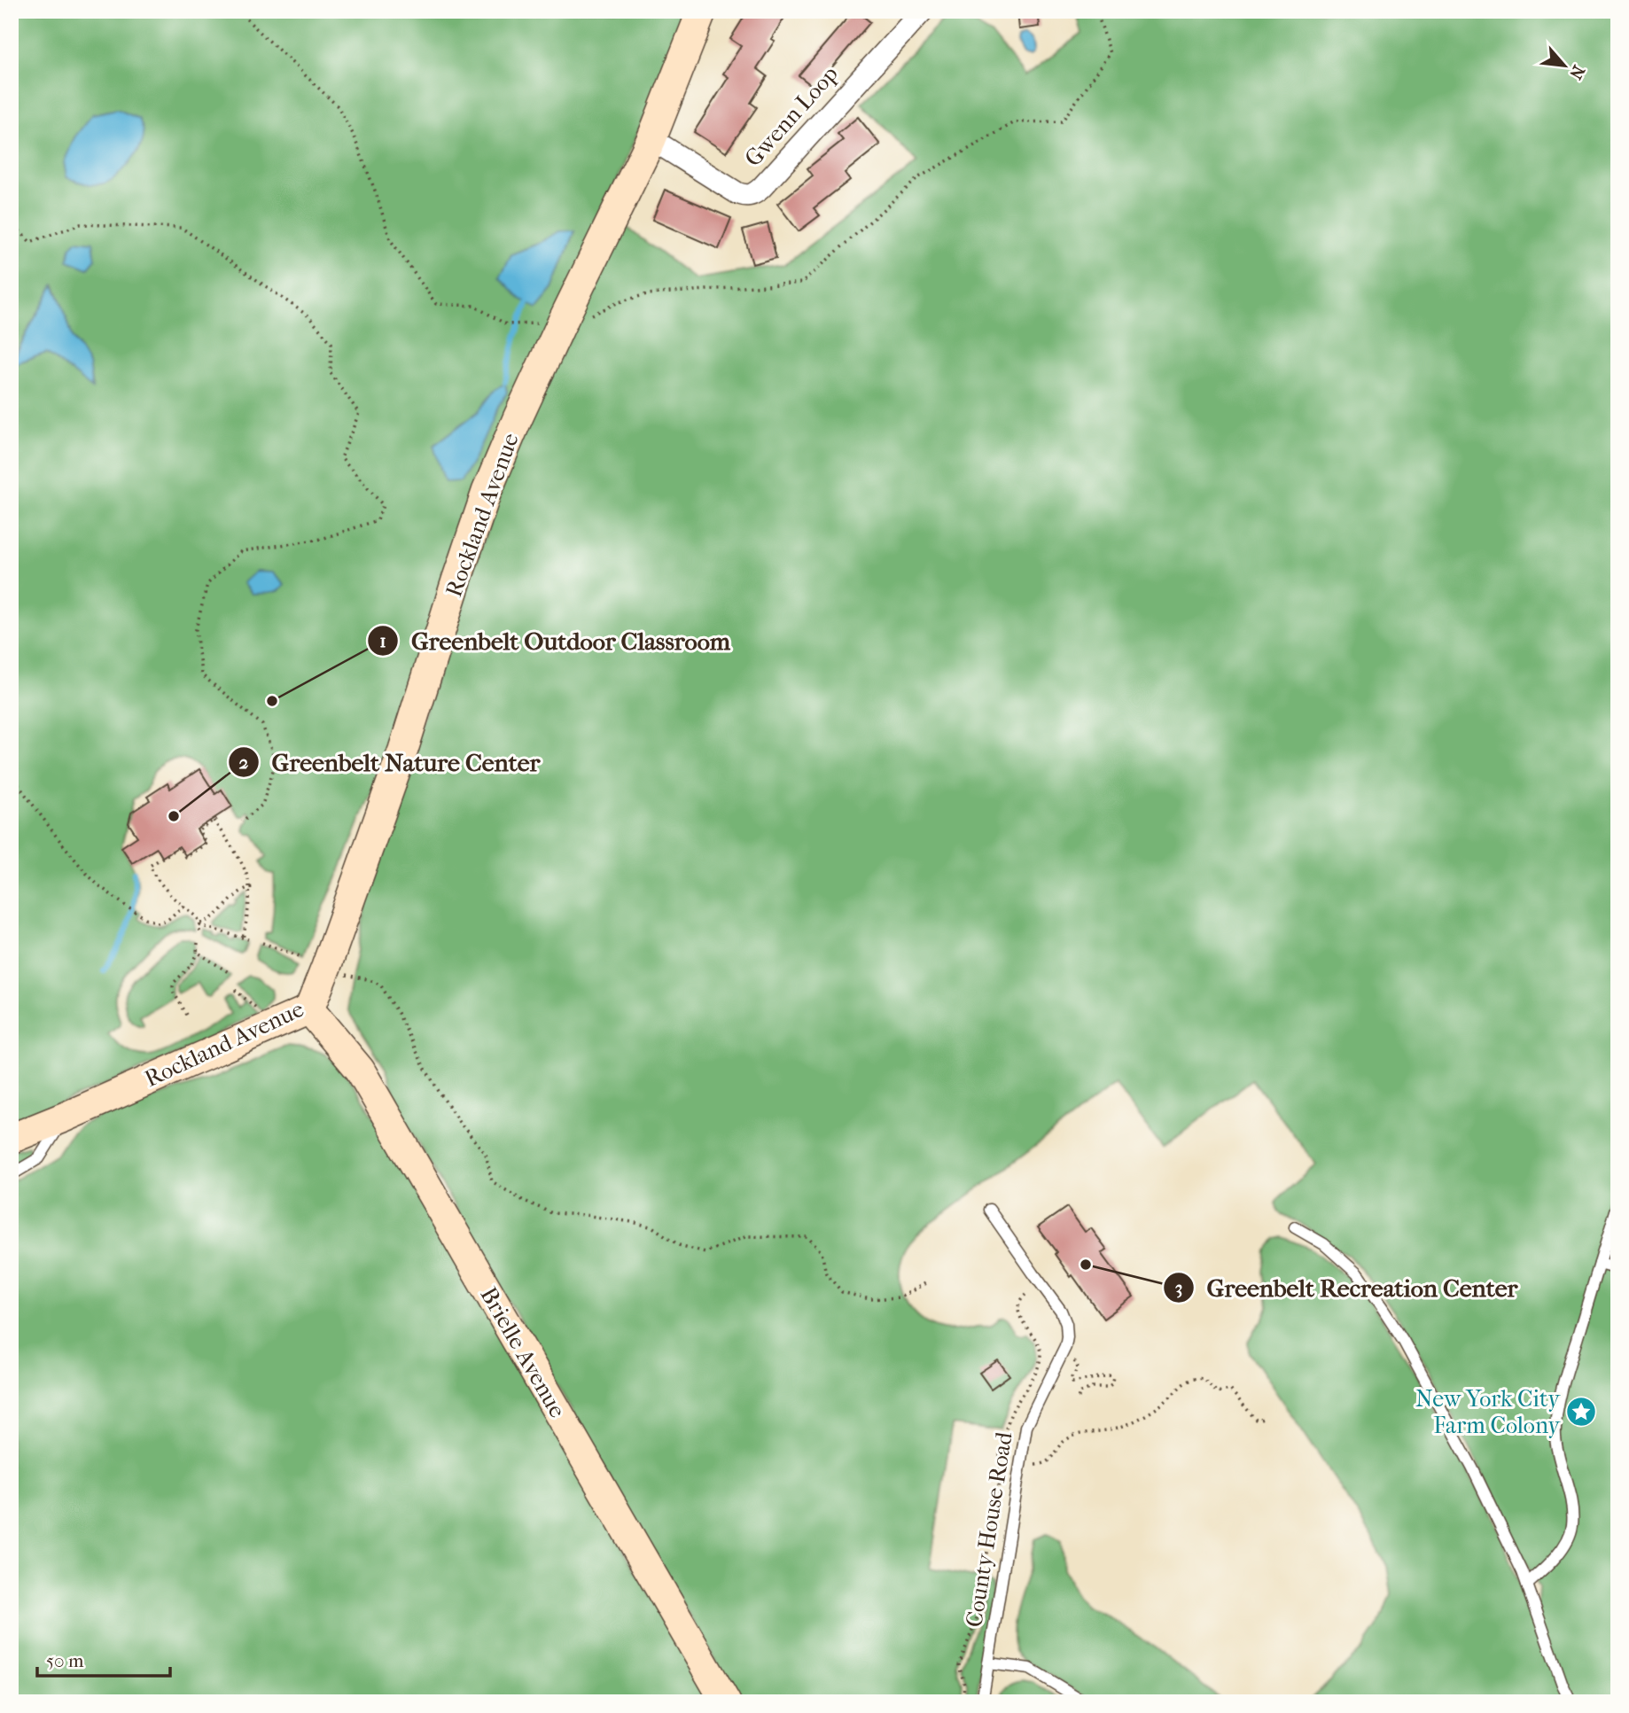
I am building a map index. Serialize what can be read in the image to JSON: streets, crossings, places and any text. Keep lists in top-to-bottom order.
{
  "streets": {
    "street": ["Gwenn Loop", "Rockland Avenue", "Brielle Avenue"],
    "lane": ["County House Road"]
  },
  "crossings": [
    ["Gwenn Loop", "Rockland Avenue"],
    ["Rockland Avenue", "Brielle Avenue"]
  ],
  "places": {
    "other": ["Greenbelt Outdoor Classroom", "Greenbelt Nature Center", "Greenbelt Recreation Center"],
    "place": ["New York City Farm Colony"]
  },
  "scale_bar": "50 m",
  "north": "bottom right"
}
